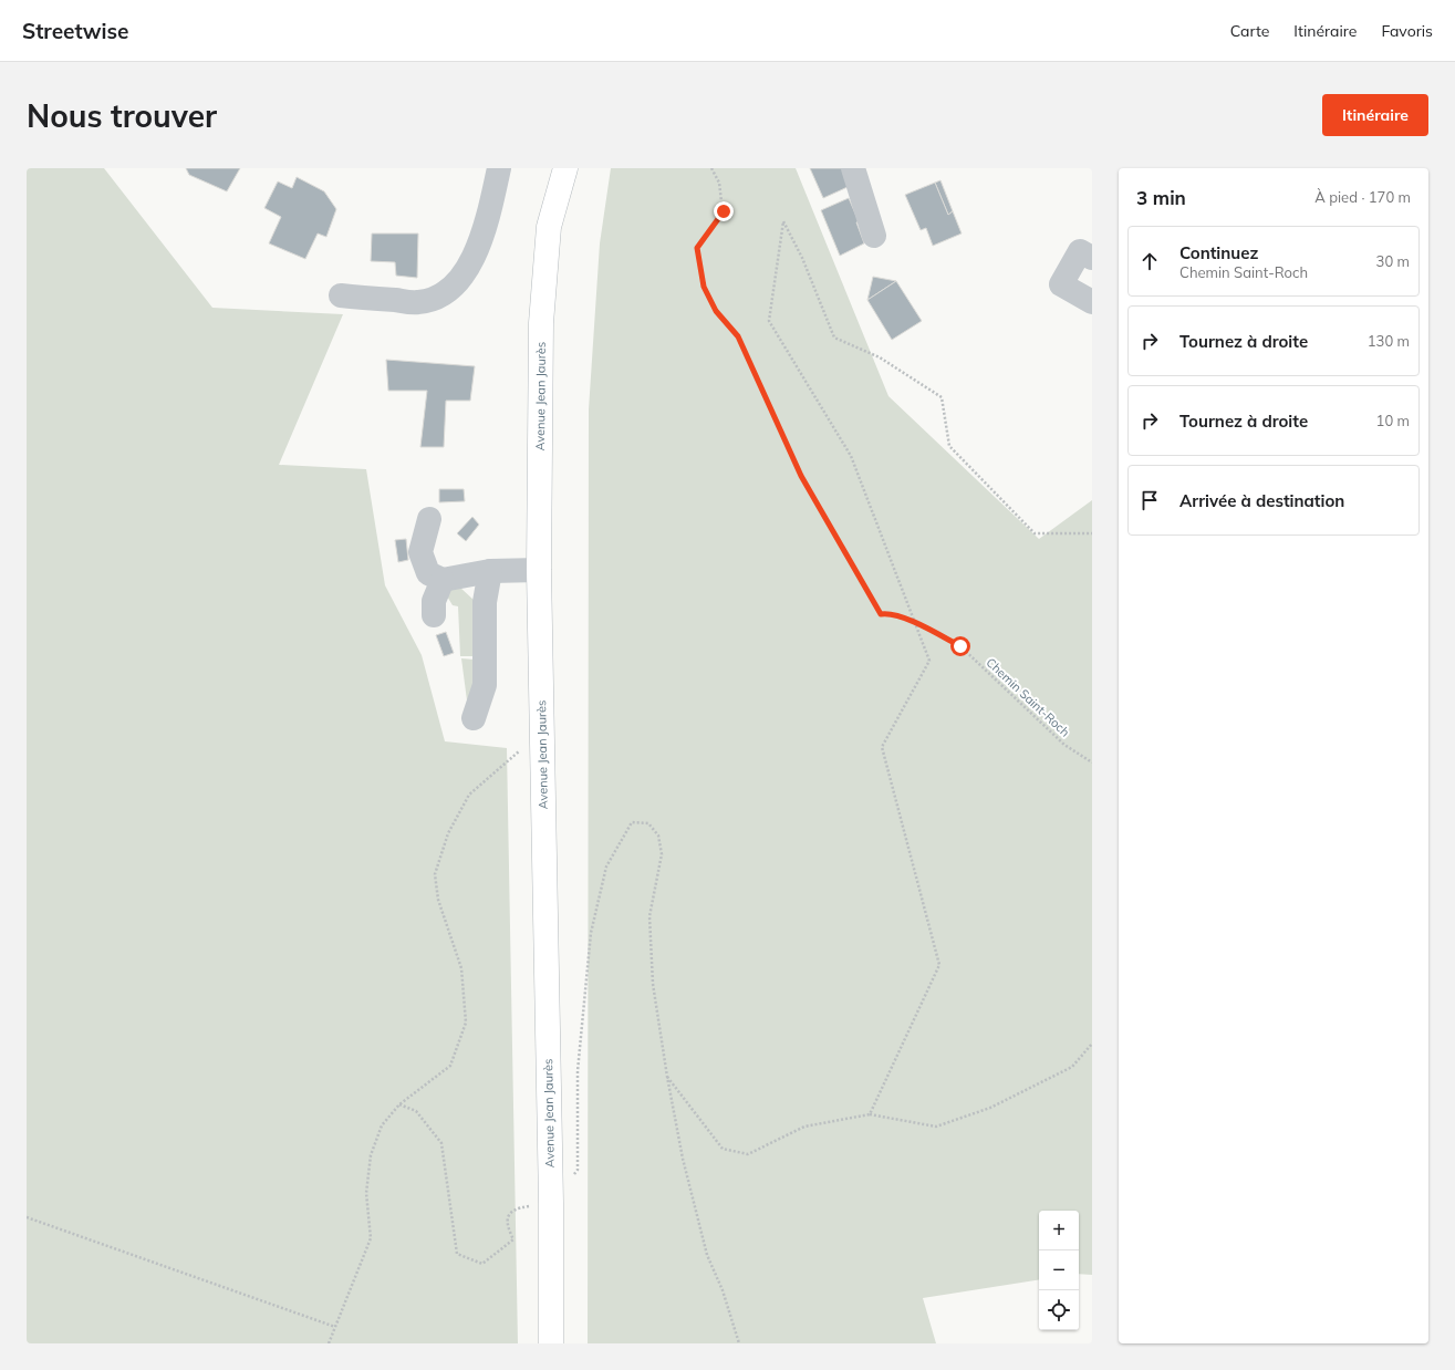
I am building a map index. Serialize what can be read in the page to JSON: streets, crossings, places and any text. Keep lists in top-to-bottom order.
{
  "streets": {
    "main road": ["Avenue Jean Jaurès"],
    "path": ["Chemin Saint-Roch"]
  },
  "page": {
    "header": "Streetwise",
    "nav": ["Carte", "Itinéraire", "Favoris"],
    "buttons": "Itinéraire",
    "title": "Nous trouver",
    "heading": ["3 min", "À pied · 170 m"],
    "list": [
      ["Continuez", "Chemin Saint-Roch", "30 m"],
      ["Tournez à droite", "130 m"],
      ["Tournez à droite", "10 m"],
      "Arrivée à destination"
    ],
    "map_buttons": ["+", "−"]
  }
}
